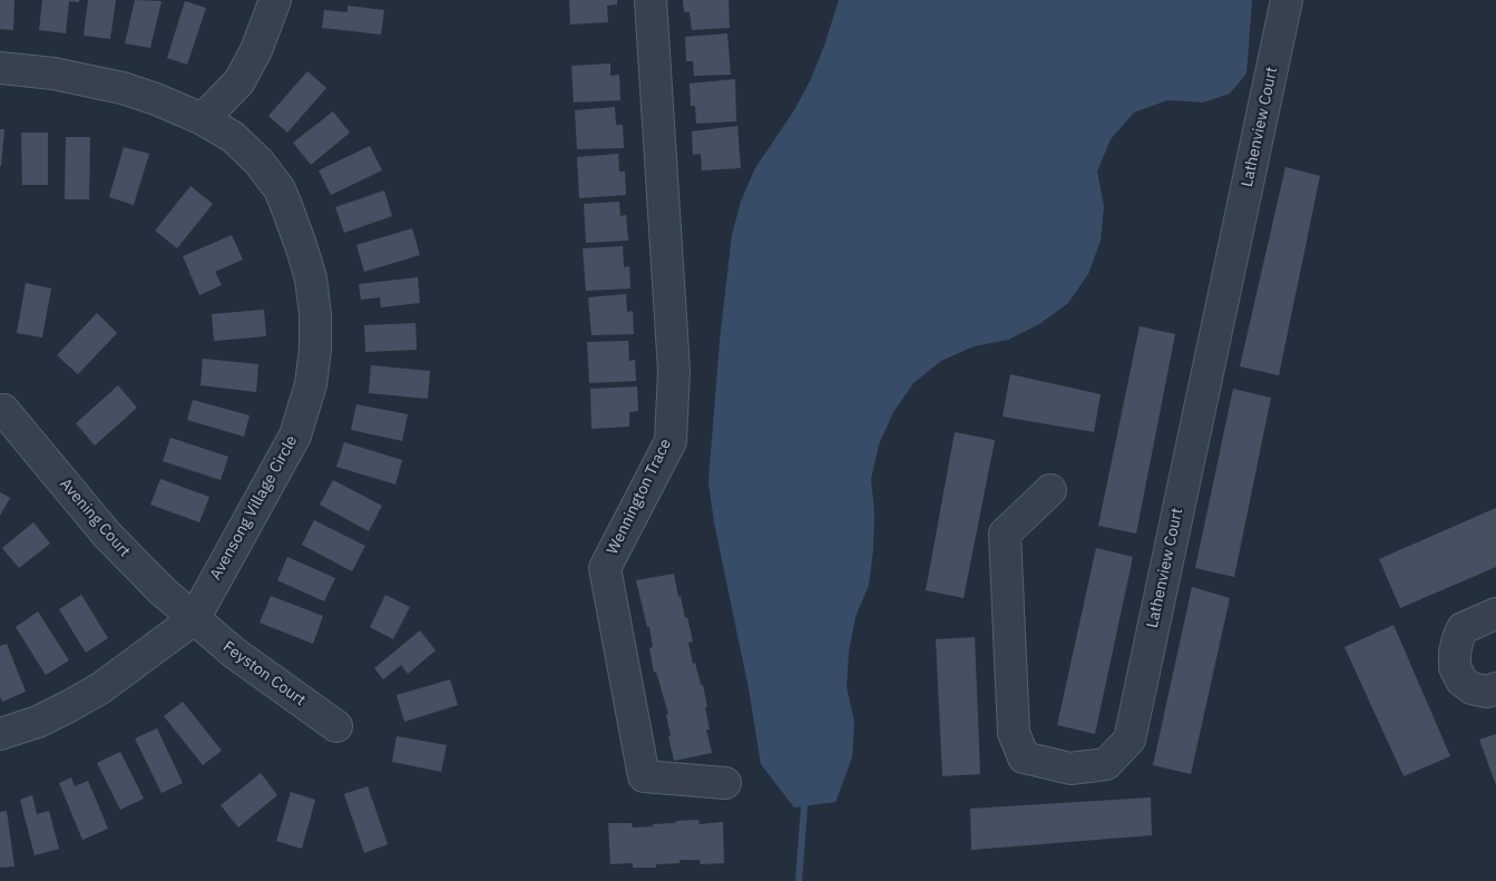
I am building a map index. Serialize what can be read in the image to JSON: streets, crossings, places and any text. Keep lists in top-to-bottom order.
{
  "streets": {
    "street": [
      "Lathenview Court",
      "Wennington Trace",
      "Avensong Village Circle",
      "Avening Court",
      "Feyston Court"
    ]
  },
  "crossings": [
    ["Avensong Village Circle", "Avening Court"],
    ["Avensong Village Circle", "Feyston Court"],
    ["Avening Court", "Feyston Court"]
  ]
}
